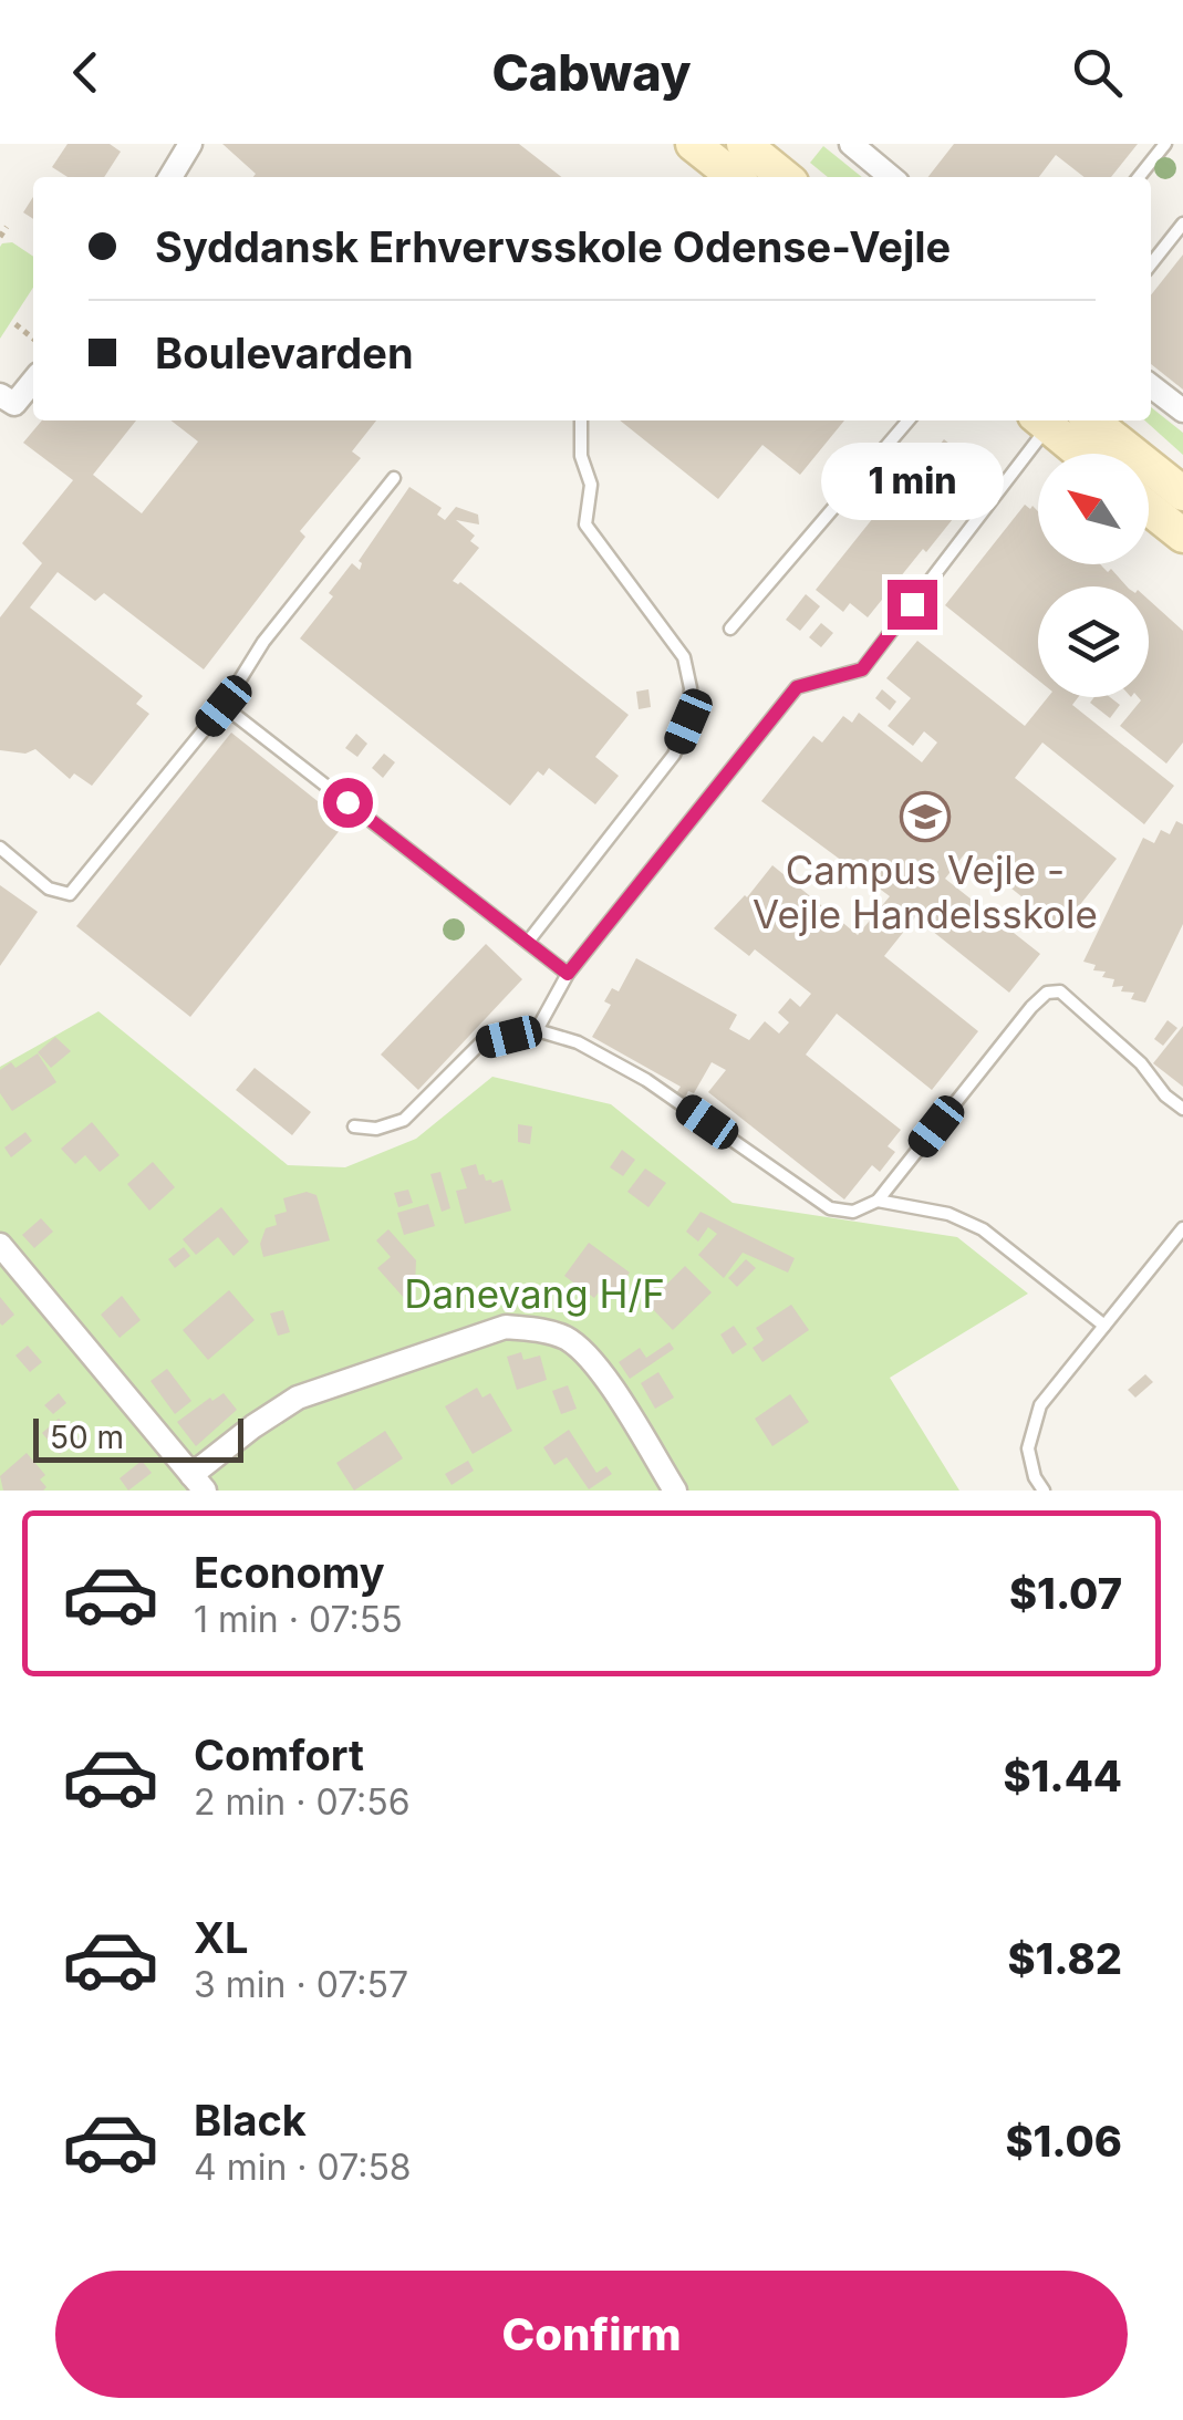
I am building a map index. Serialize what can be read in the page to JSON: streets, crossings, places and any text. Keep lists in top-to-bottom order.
{
  "parks": ["Danevang H/F"],
  "places": {
    "school or university": ["Campus Vejle - Vejle Handelsskole"]
  },
  "scale_bar": "50 m",
  "north": "top left",
  "page": {
    "header": "Cabway",
    "banner": ["Syddansk Erhvervsskole Odense-Vejle", "Boulevarden"],
    "bubble": "1 min",
    "scale": "50 m",
    "list": [
      {
        "name": "Economy",
        "note": "1 min · 07:55",
        "value": "$1.07"
      },
      {
        "name": "Comfort",
        "note": "2 min · 07:56",
        "value": "$1.44"
      },
      {
        "name": "XL",
        "note": "3 min · 07:57",
        "value": "$1.82"
      },
      {
        "name": "Black",
        "note": "4 min · 07:58",
        "value": "$1.06"
      }
    ],
    "buttons": "Confirm"
  }
}
